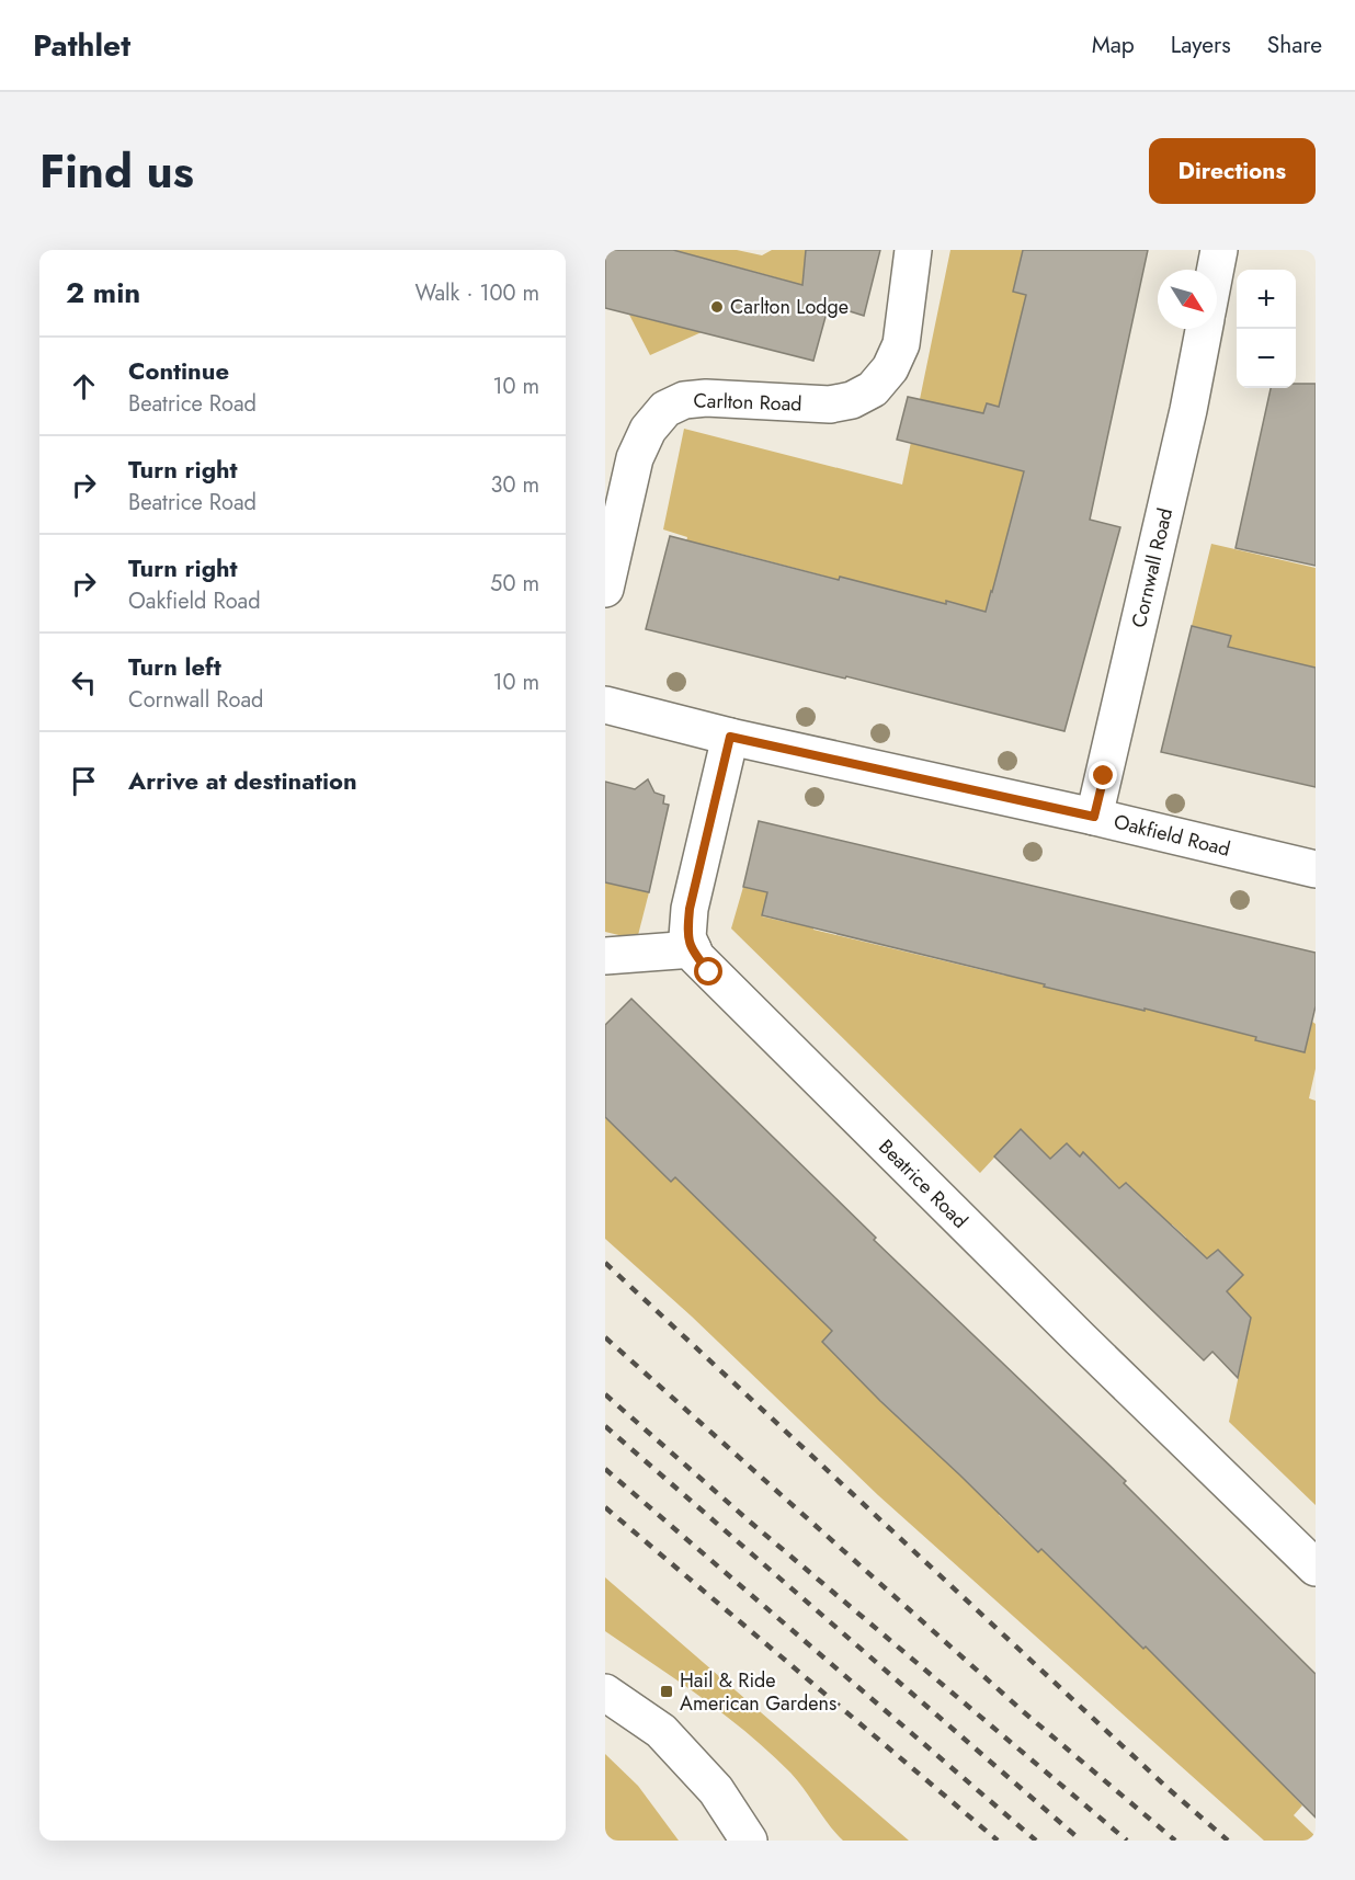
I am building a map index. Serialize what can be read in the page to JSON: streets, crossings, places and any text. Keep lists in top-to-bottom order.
{
  "streets": {
    "street": [
      "Carlton Road",
      "Cornwall Road",
      "Oakfield Road",
      "Beatrice Road"
    ]
  },
  "crossings": [
    ["Cornwall Road", "Oakfield Road"],
    ["Oakfield Road", "Beatrice Road"]
  ],
  "places": {
    "other": ["Carlton Lodge"],
    "transit": ["Hail & Ride American Gardens"]
  },
  "north": "bottom right",
  "page": {
    "header": "Pathlet",
    "nav": ["Map", "Layers", "Share"],
    "title": "Find us",
    "buttons": "Directions",
    "heading": ["2 min", "Walk · 100 m"],
    "map_buttons": ["+", "−"],
    "list": [
      ["Continue", "Beatrice Road", "10 m"],
      ["Turn right", "Beatrice Road", "30 m"],
      ["Turn right", "Oakfield Road", "50 m"],
      ["Turn left", "Cornwall Road", "10 m"],
      "Arrive at destination"
    ]
  }
}
